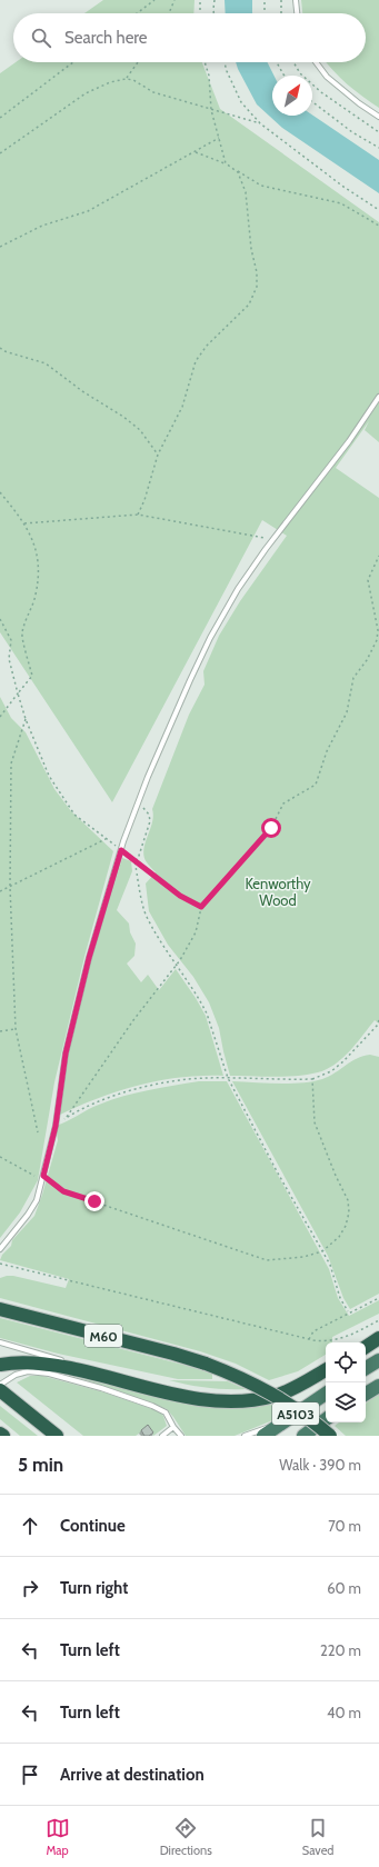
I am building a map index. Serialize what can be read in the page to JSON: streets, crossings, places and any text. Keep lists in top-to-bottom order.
{
  "streets": {
    "highway": ["M60", "A5103"]
  },
  "parks": ["Kenworthy Wood"],
  "north": "top right",
  "page": {
    "search": "Search here",
    "heading": ["5 min", "Walk · 390 m"],
    "list": [
      ["Continue", "70 m"],
      ["Turn right", "60 m"],
      ["Turn left", "220 m"],
      ["Turn left", "40 m"],
      "Arrive at destination"
    ],
    "nav": ["Map", "Directions", "Saved"]
  }
}
